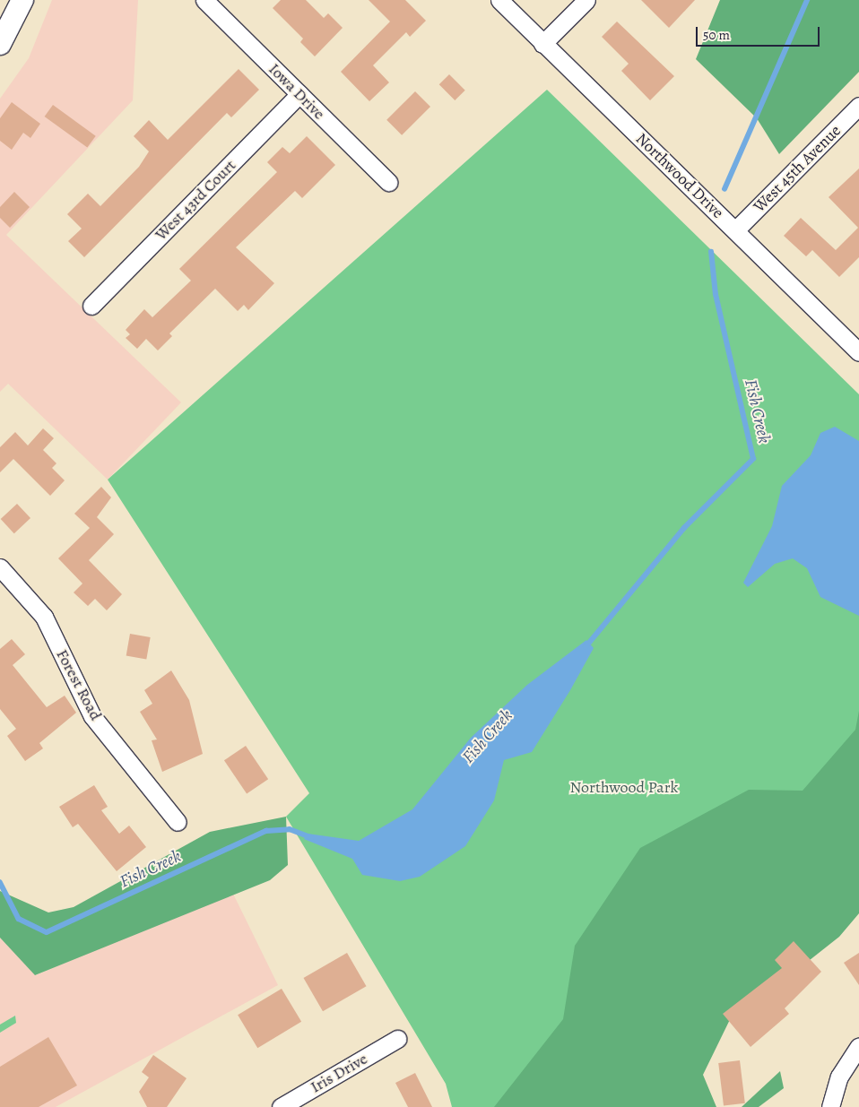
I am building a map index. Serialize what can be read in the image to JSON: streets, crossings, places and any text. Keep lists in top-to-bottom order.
{
  "streets": {
    "street": [
      "Iowa Drive",
      "West 45th Avenue",
      "Northwood Drive",
      "West 43rd Court",
      "Forest Road",
      "Iris Drive"
    ]
  },
  "crossings": [
    ["Iowa Drive", "West 43rd Court"],
    ["West 45th Avenue", "Northwood Drive"]
  ],
  "water": ["Fish Creek"],
  "parks": ["Northwood Park"],
  "scale_bar": "50 m"
}
